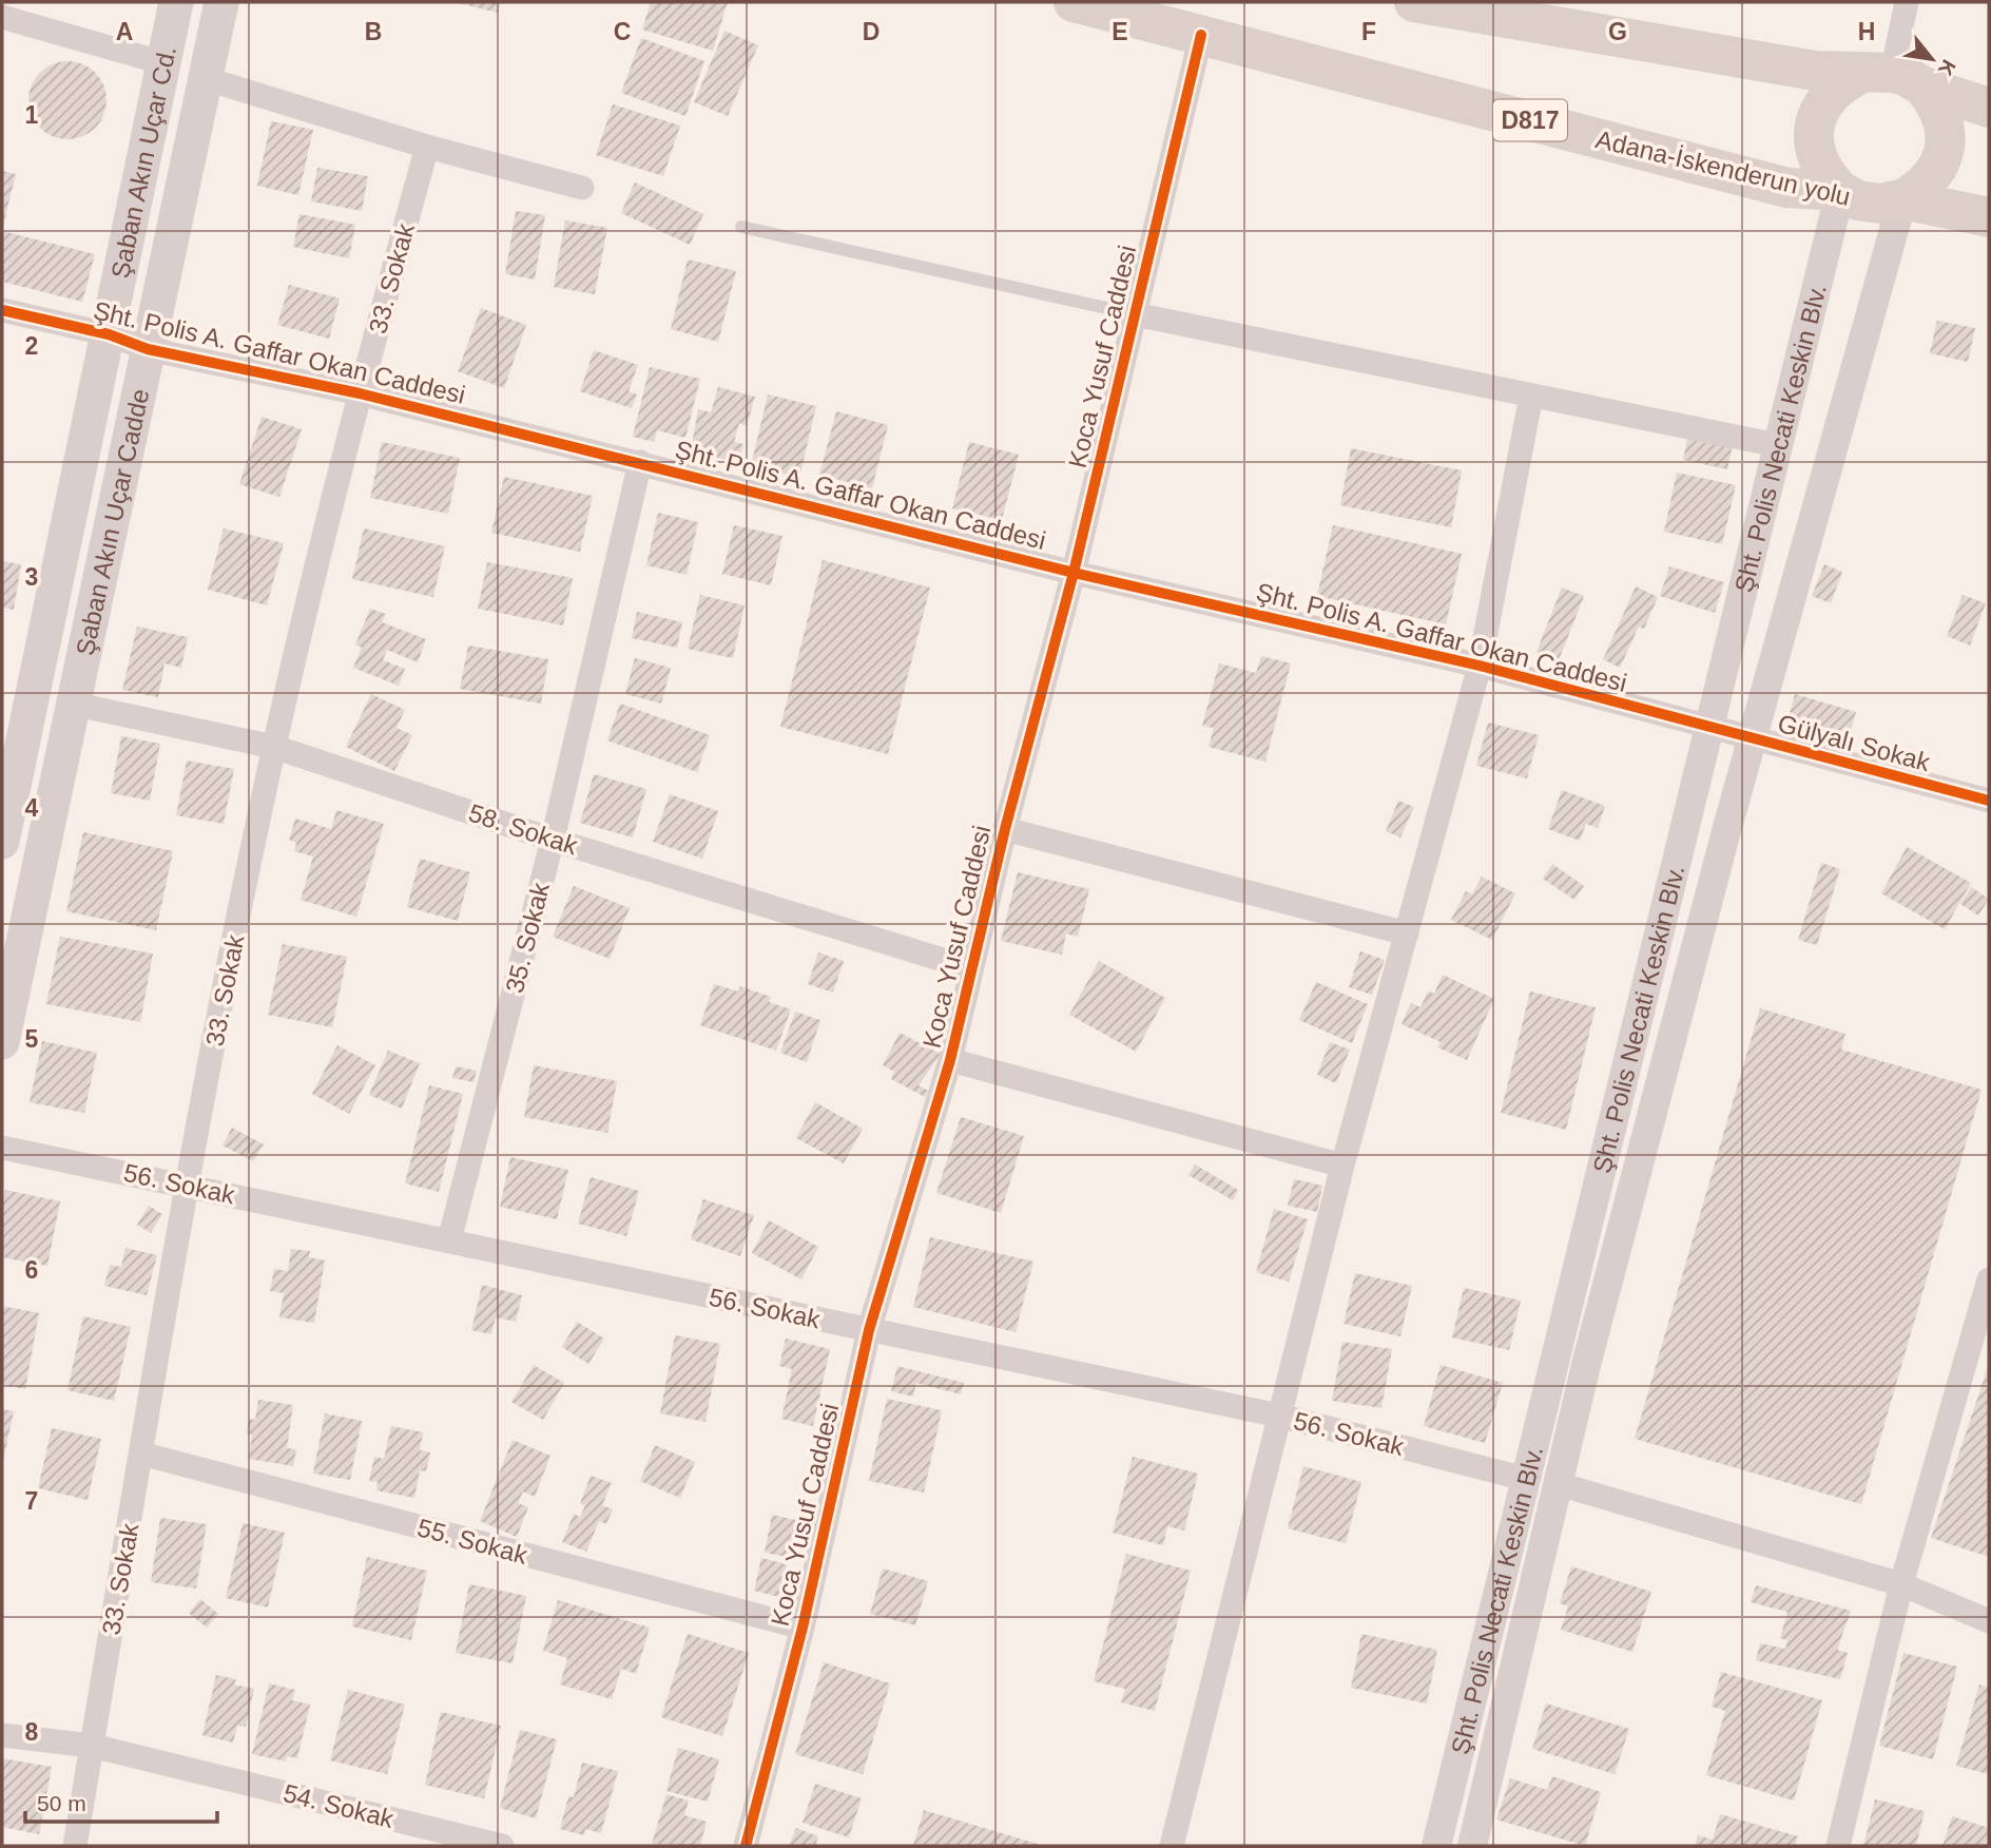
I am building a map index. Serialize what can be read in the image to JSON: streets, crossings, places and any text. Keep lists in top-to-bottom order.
{
  "streets": {
    "highway": ["D817", "Adana-İskenderun yolu"],
    "main road": ["Şaban Akın Uçar Cd.", "Şaban Akın Uçar Cadde"],
    "street": [
      "33. Sokak",
      "Şht. Polis A. Gaffar Okan Caddesi",
      "Koca Yusuf Caddesi",
      "Şht. Polis Necati Keskin Blv.",
      "Gülyalı Sokak",
      "58. Sokak",
      "35. Sokak",
      "56. Sokak",
      "55. Sokak",
      "54. Sokak"
    ]
  },
  "crossings": [
    ["Şaban Akın Uçar Cd.", "Şht. Polis A. Gaffar Okan Caddesi"],
    ["Adana-İskenderun yolu", "Koca Yusuf Caddesi"],
    ["Adana-İskenderun yolu", "Şht. Polis Necati Keskin Blv."],
    ["33. Sokak", "Şht. Polis A. Gaffar Okan Caddesi"],
    ["33. Sokak", "58. Sokak"],
    ["33. Sokak", "56. Sokak"],
    ["33. Sokak", "55. Sokak"],
    ["33. Sokak", "54. Sokak"],
    ["Şht. Polis A. Gaffar Okan Caddesi", "Koca Yusuf Caddesi"],
    ["Şht. Polis A. Gaffar Okan Caddesi", "Şht. Polis Necati Keskin Blv."],
    ["Şht. Polis A. Gaffar Okan Caddesi", "Şaban Akın Uçar Cadde"],
    ["Şht. Polis A. Gaffar Okan Caddesi", "Gülyalı Sokak"],
    ["Şht. Polis A. Gaffar Okan Caddesi", "35. Sokak"],
    ["Koca Yusuf Caddesi", "58. Sokak"],
    ["Koca Yusuf Caddesi", "56. Sokak"],
    ["Koca Yusuf Caddesi", "55. Sokak"],
    ["Şht. Polis Necati Keskin Blv.", "Gülyalı Sokak"],
    ["Şht. Polis Necati Keskin Blv.", "56. Sokak"],
    ["Şaban Akın Uçar Cadde", "58. Sokak"],
    ["58. Sokak", "35. Sokak"],
    ["35. Sokak", "56. Sokak"]
  ],
  "scale_bar": "50 m",
  "north": "bottom right",
  "grid": {
    "columns": [
      "A",
      "B",
      "C",
      "D",
      "E",
      "F",
      "G",
      "H"
    ],
    "rows": [
      "1",
      "2",
      "3",
      "4",
      "5",
      "6",
      "7",
      "8"
    ]
  }
}
